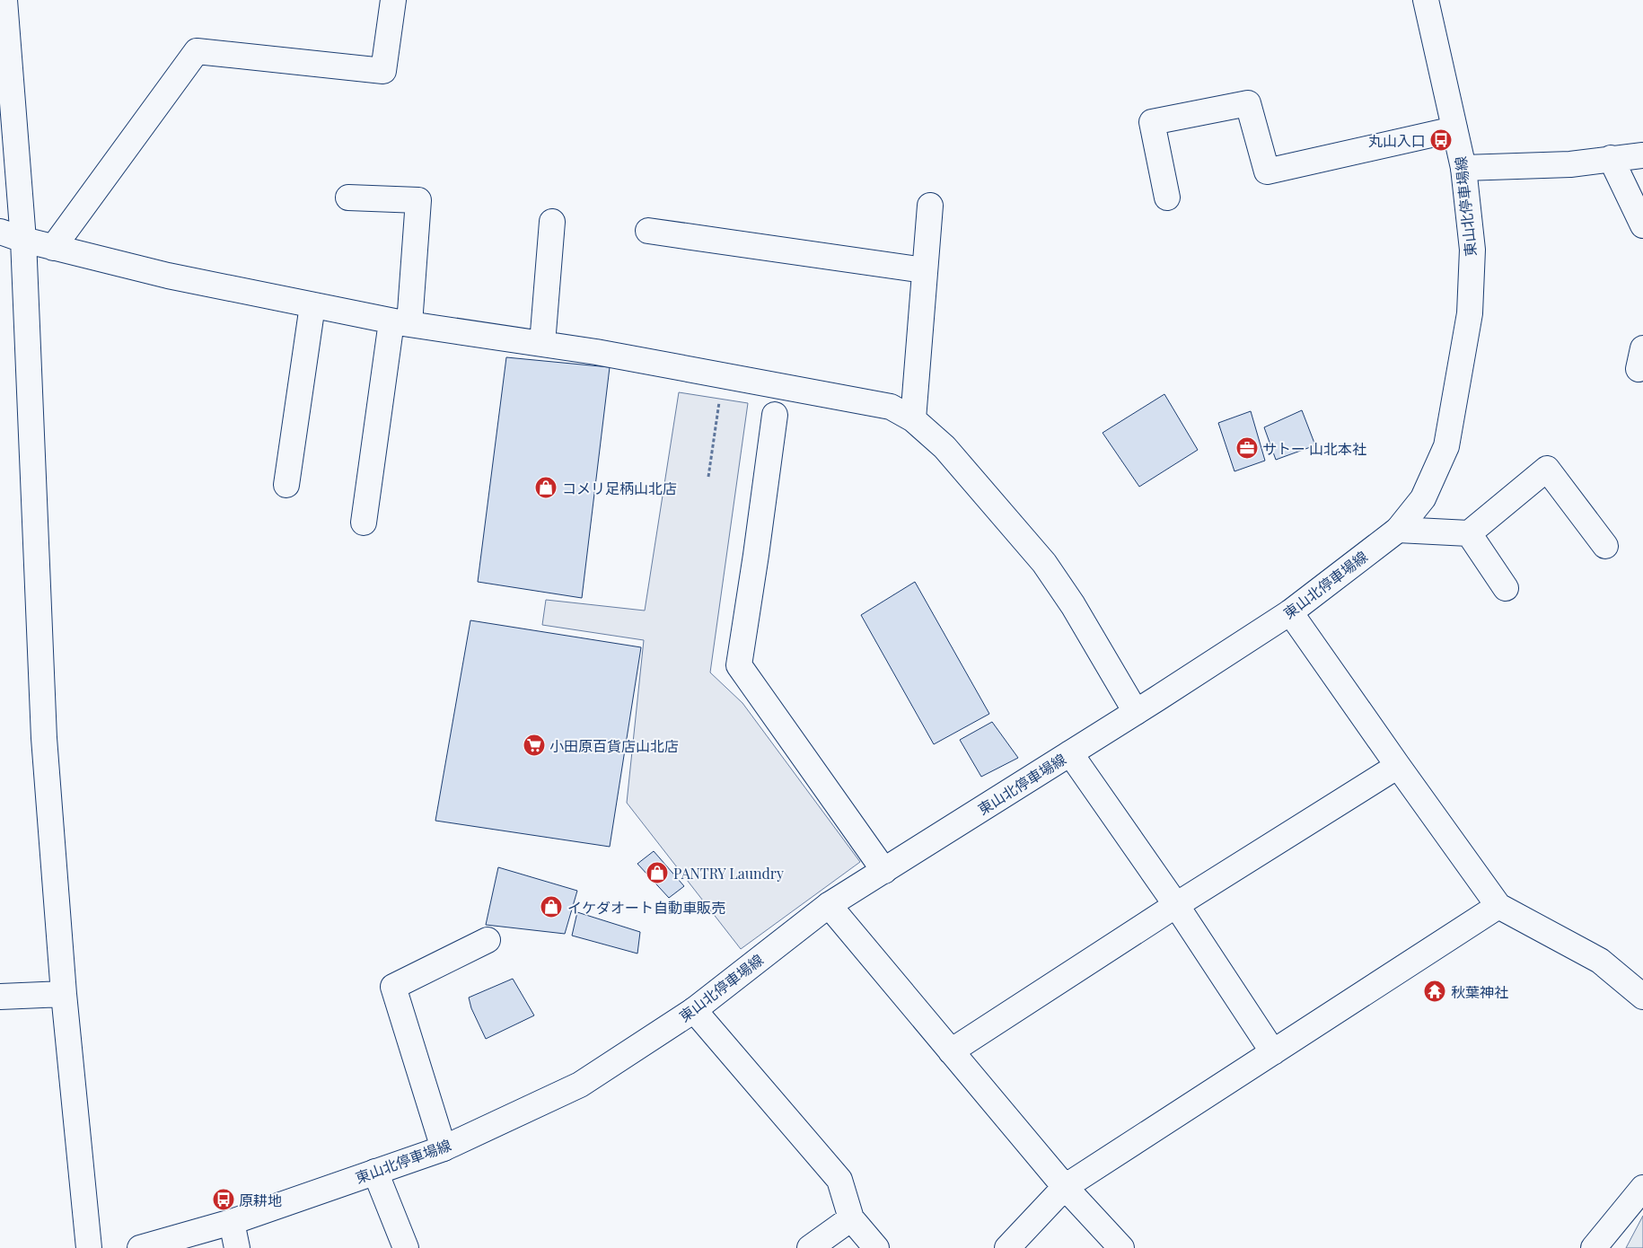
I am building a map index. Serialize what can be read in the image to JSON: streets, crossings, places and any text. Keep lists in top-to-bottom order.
{
  "streets": {
    "street": ["東山北停車場線"]
  },
  "places": {
    "bus stop": ["丸山入口", "原耕地"],
    "office": ["サトー 山北本社"],
    "shop": ["コメリ足柄山北店", "PANTRY Laundry", "イケダオート自動車販売"],
    "supermarket": ["小田原百貨店山北店"],
    "temple": ["秋葉神社"]
  }
}
